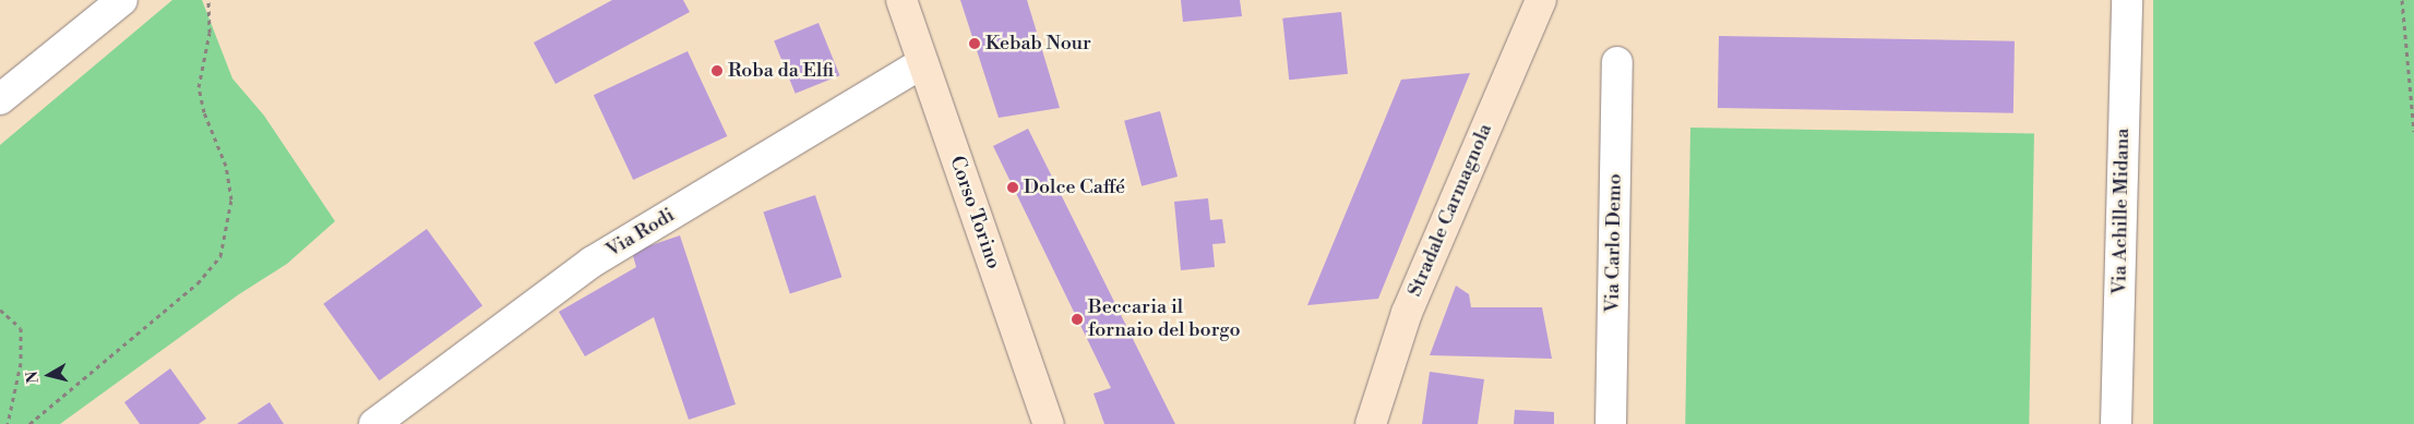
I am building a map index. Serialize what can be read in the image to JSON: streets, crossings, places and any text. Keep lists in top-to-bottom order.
{
  "streets": {
    "main road": ["Stradale Carmagnola", "Corso Torino"],
    "street": ["Via Achille Midana", "Via Rodi", "Via Carlo Demo"]
  },
  "crossings": [
    ["Corso Torino", "Via Rodi"]
  ],
  "places": [
    "Kebab Nour",
    "Roba da Elfi",
    "Dolce Caffé",
    "Beccaria il fornaio del borgo"
  ],
  "north": "left"
}
